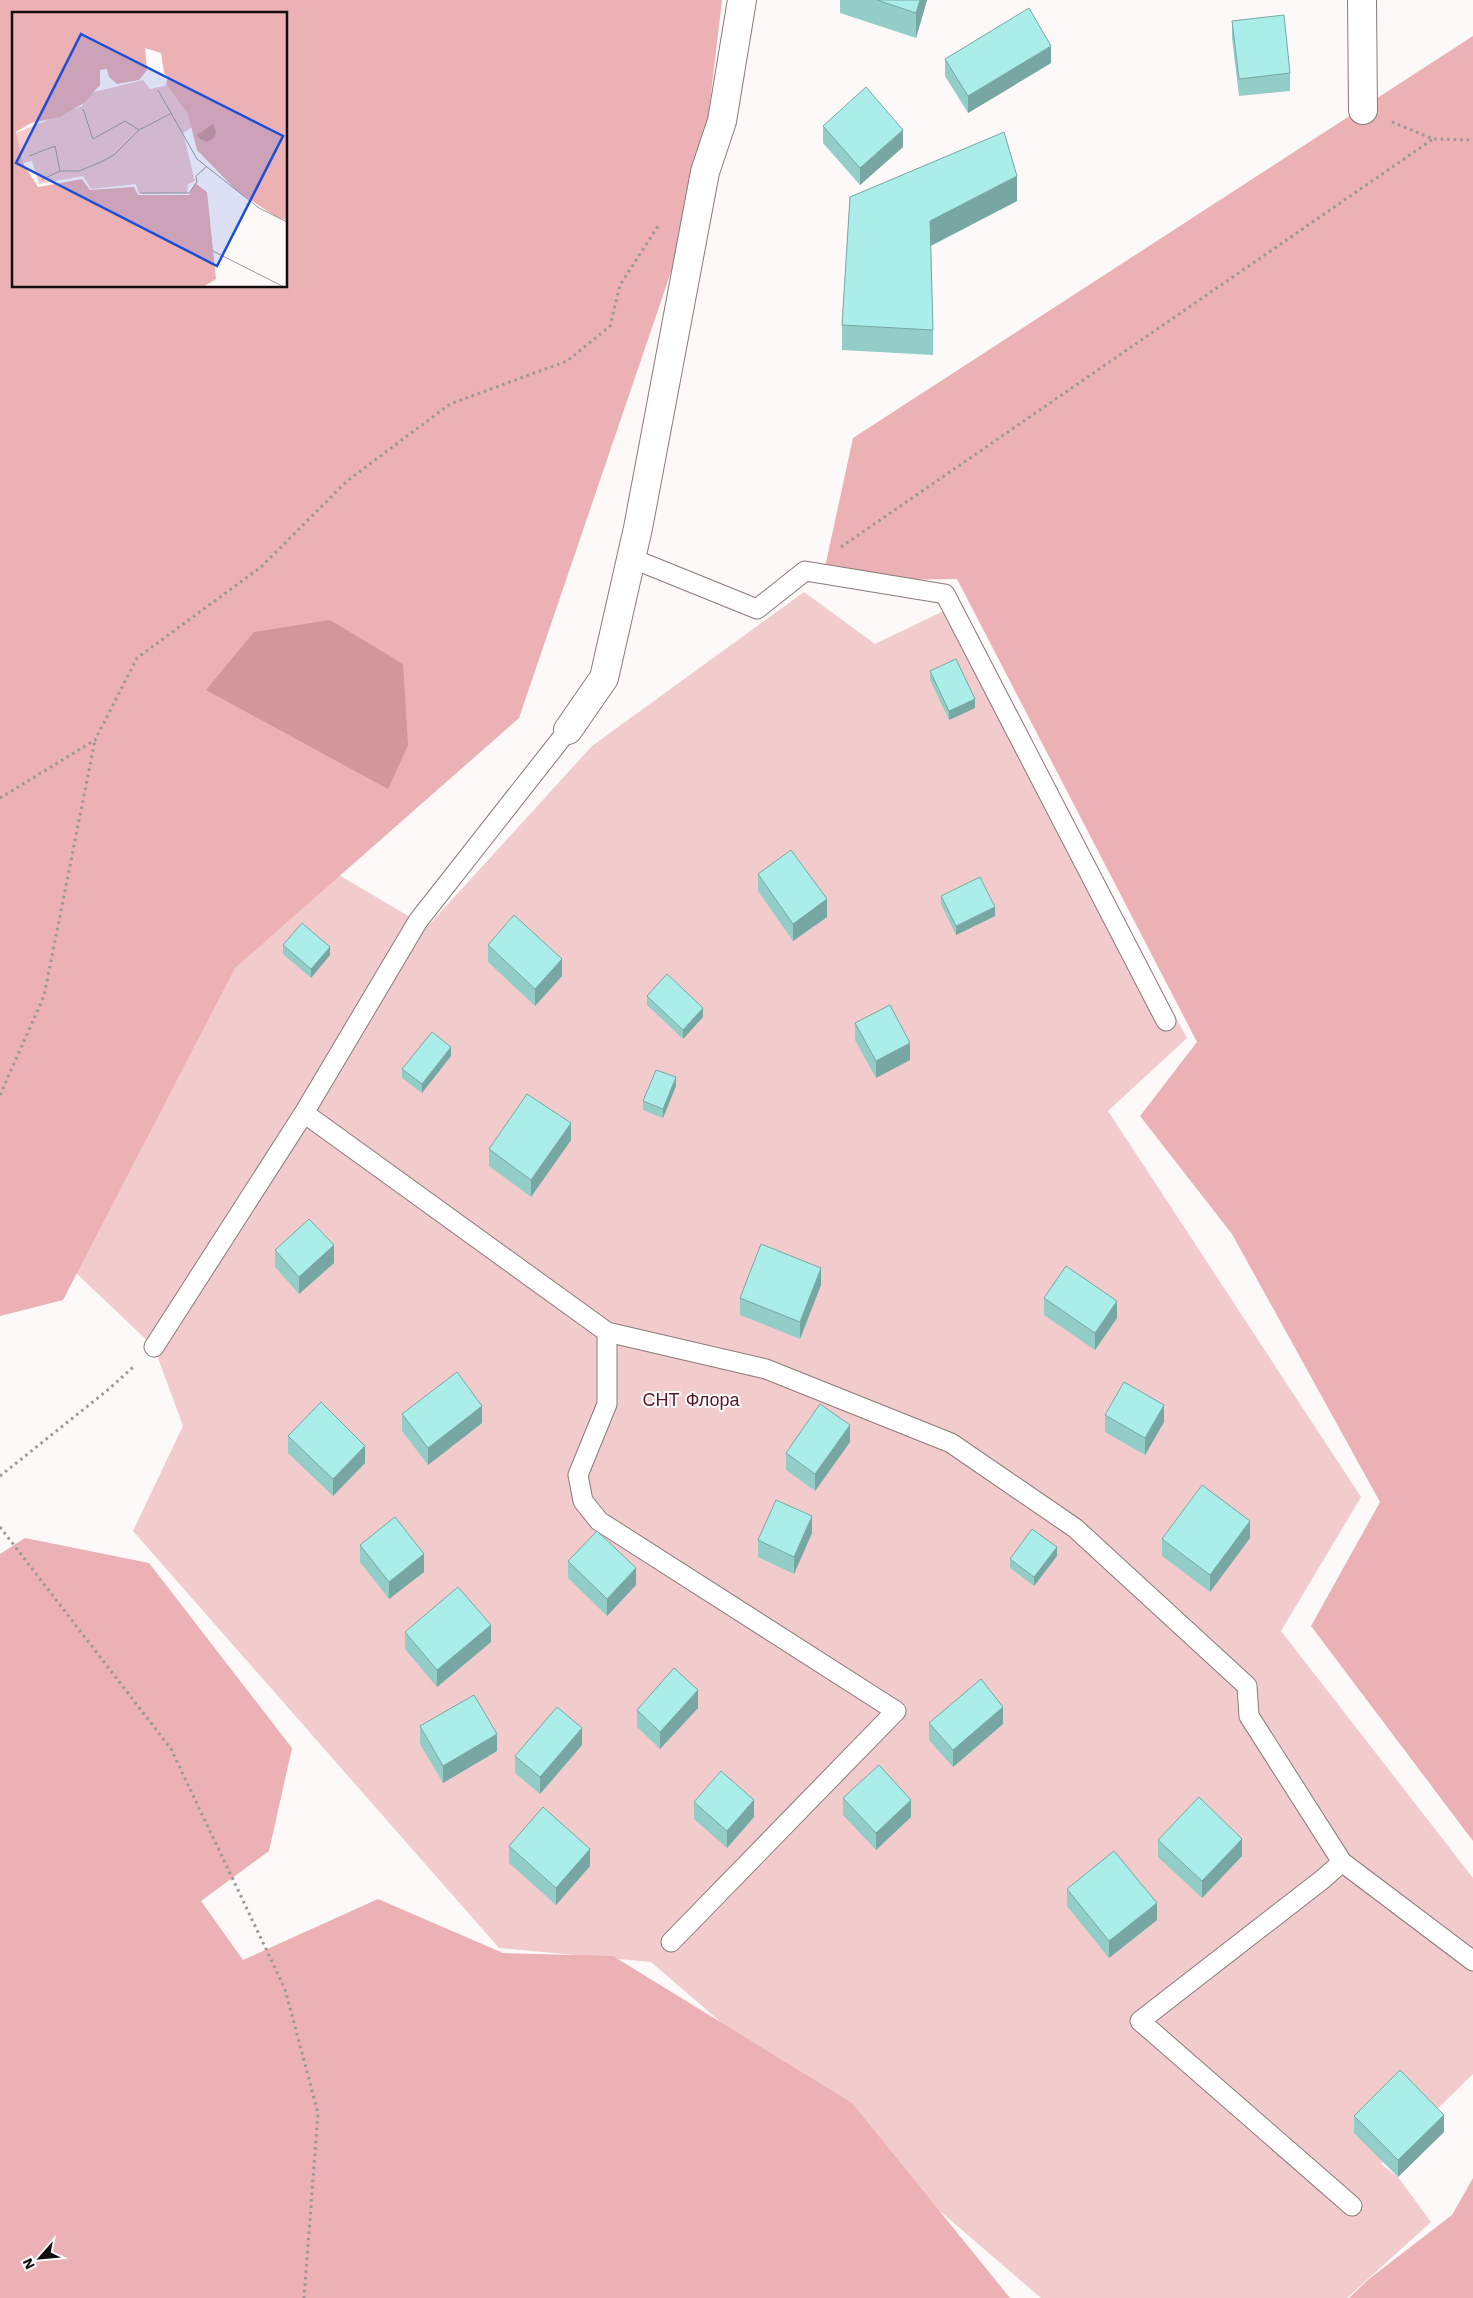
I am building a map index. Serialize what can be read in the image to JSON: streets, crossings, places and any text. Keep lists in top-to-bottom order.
{
  "parks": ["СНТ Флора"],
  "north": "bottom left"
}
